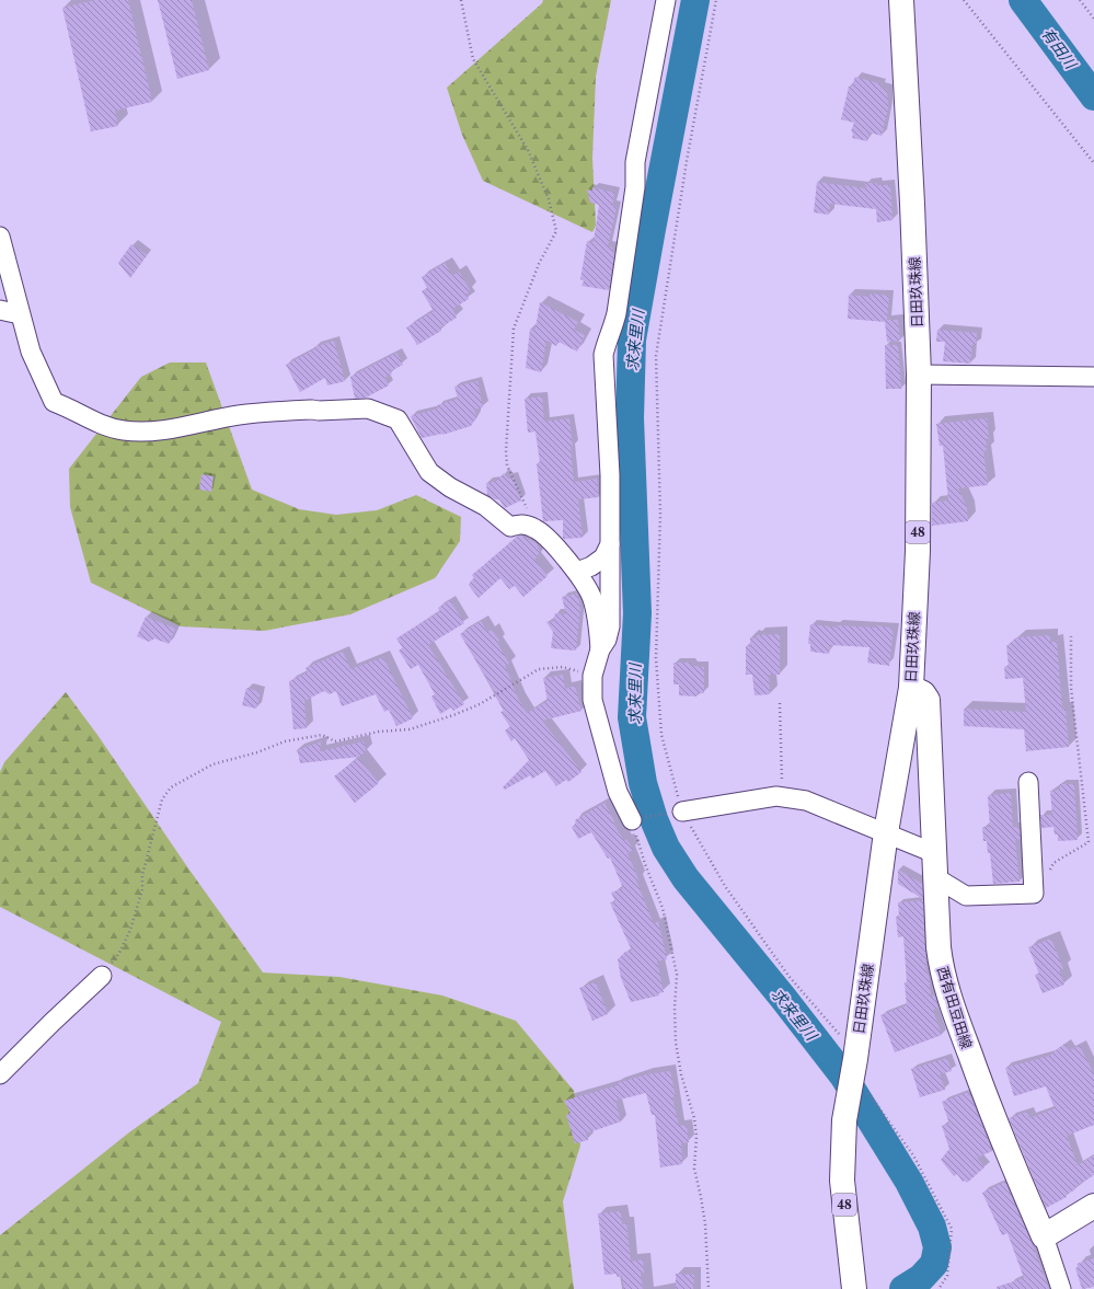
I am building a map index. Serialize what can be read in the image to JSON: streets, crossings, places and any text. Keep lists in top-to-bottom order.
{
  "streets": {
    "main road": ["日田玖珠線", "48", "西有田豆田線"]
  },
  "crossings": [
    ["日田玖珠線", "西有田豆田線"]
  ],
  "water": ["有田川", "求来里川"]
}
